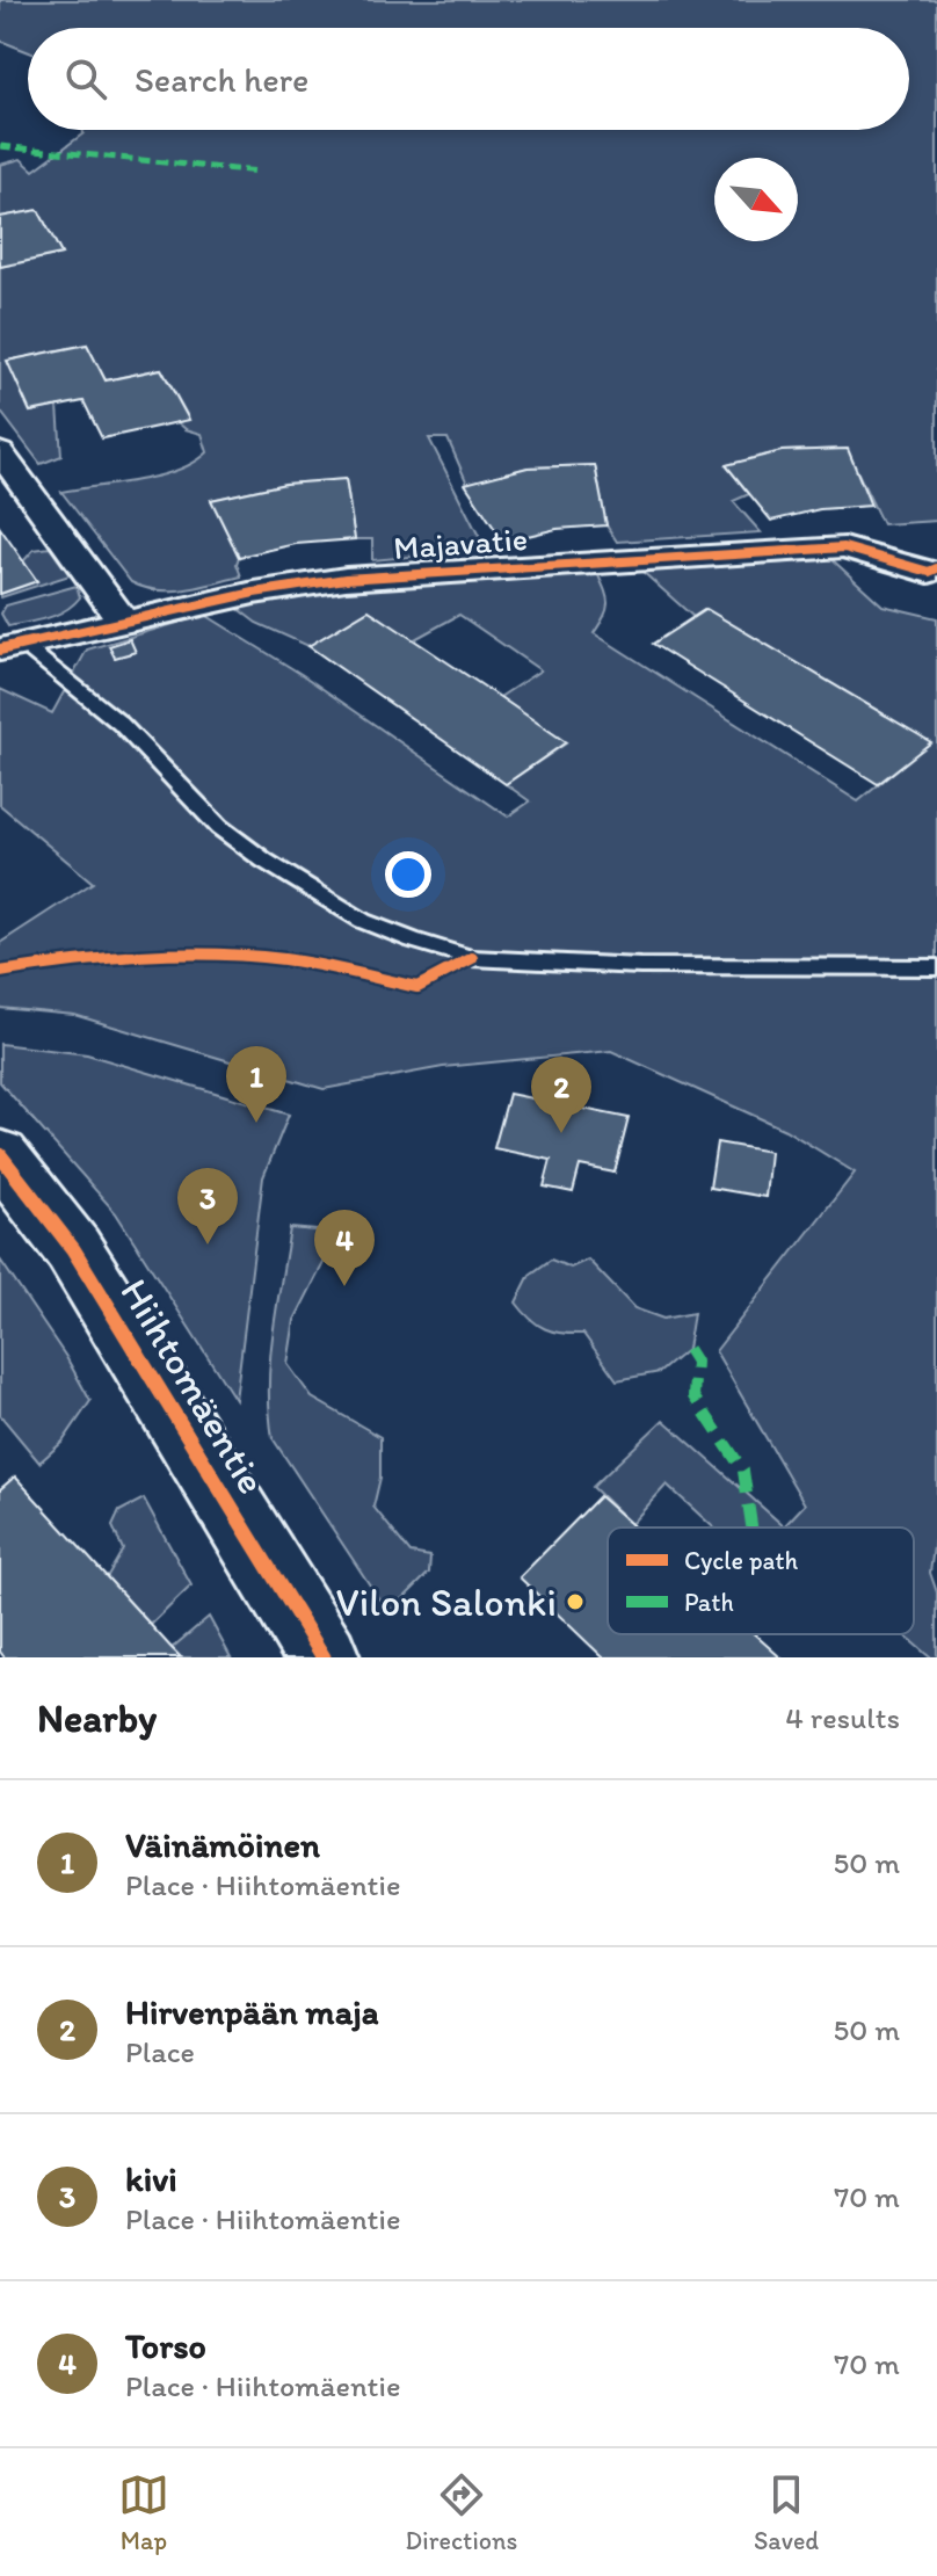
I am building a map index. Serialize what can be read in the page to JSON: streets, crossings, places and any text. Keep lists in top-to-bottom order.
{
  "streets": {
    "street": ["Majavatie", "Hiihtomäentie"]
  },
  "places": ["Vilon Salonki"],
  "legend": ["Cycle path", "Path"],
  "north": "bottom right",
  "page": {
    "search": "Search here",
    "pins": [
      "1",
      "2",
      "3",
      "4"
    ],
    "heading": ["Nearby", "4 results"],
    "list": [
      {
        "mark": "1",
        "name": "Väinämöinen",
        "note": "Place · Hiihtomäentie",
        "value": "50 m"
      },
      {
        "mark": "2",
        "name": "Hirvenpään maja",
        "note": "Place",
        "value": "50 m"
      },
      {
        "mark": "3",
        "name": "kivi",
        "note": "Place · Hiihtomäentie",
        "value": "70 m"
      },
      {
        "mark": "4",
        "name": "Torso",
        "note": "Place · Hiihtomäentie",
        "value": "70 m"
      }
    ],
    "nav": ["Map", "Directions", "Saved"]
  }
}
